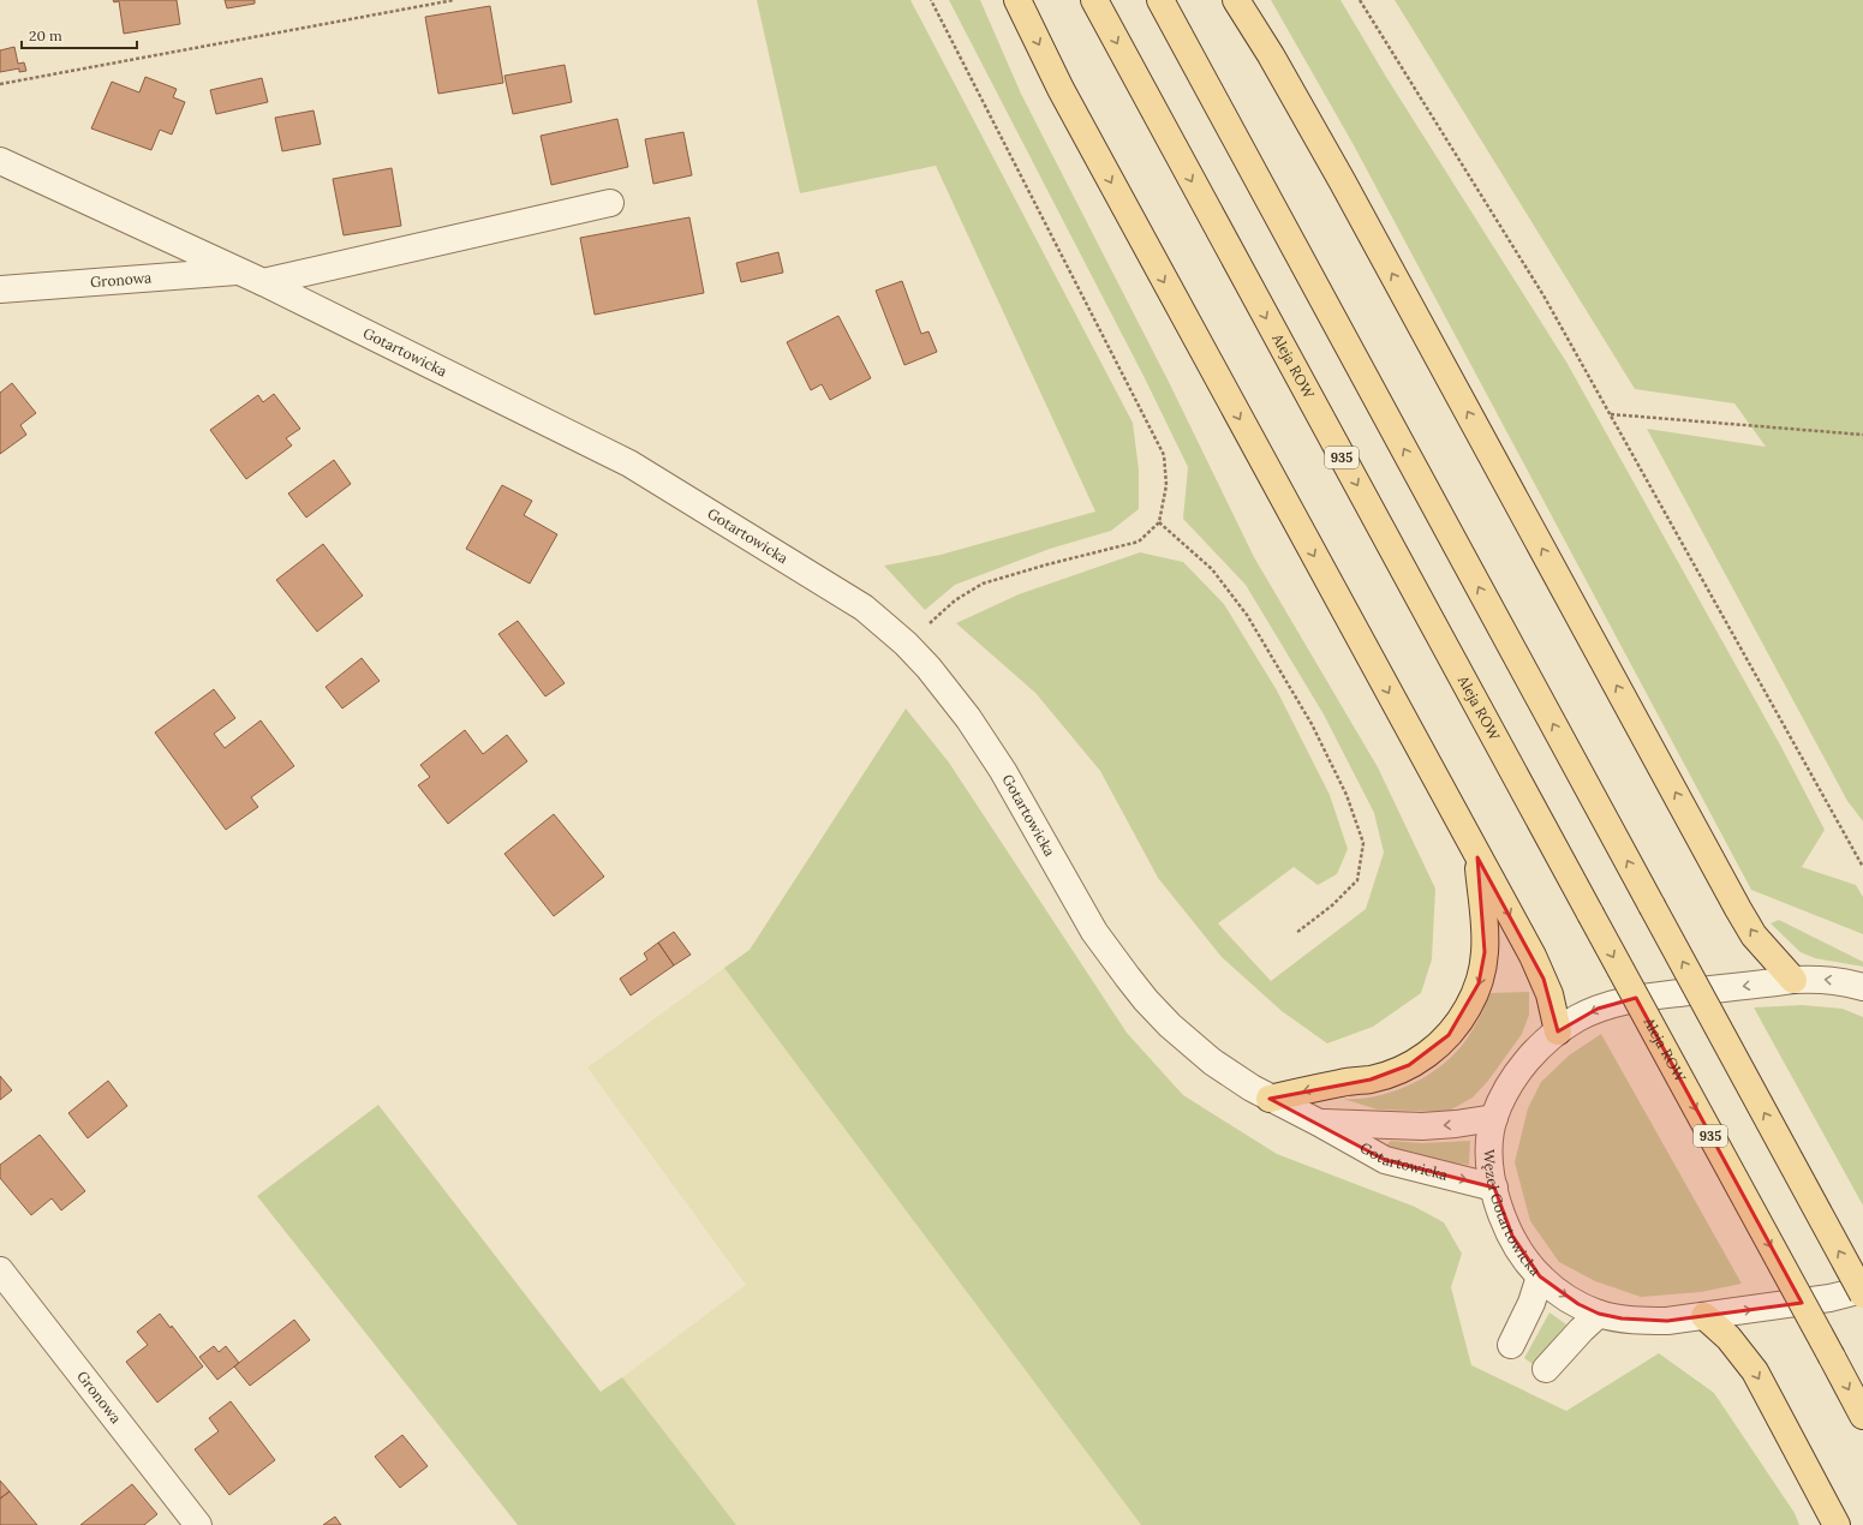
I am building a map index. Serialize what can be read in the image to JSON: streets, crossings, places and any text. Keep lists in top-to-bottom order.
{
  "streets": {
    "main road": ["Aleja ROW", "935"],
    "street": ["Gronowa", "Gotartowicka", "Węzeł Gotartowicka"]
  },
  "crossings": [
    ["Gronowa", "Gotartowicka"],
    ["Gotartowicka", "Węzeł Gotartowicka"]
  ],
  "scale_bar": "20 m"
}
